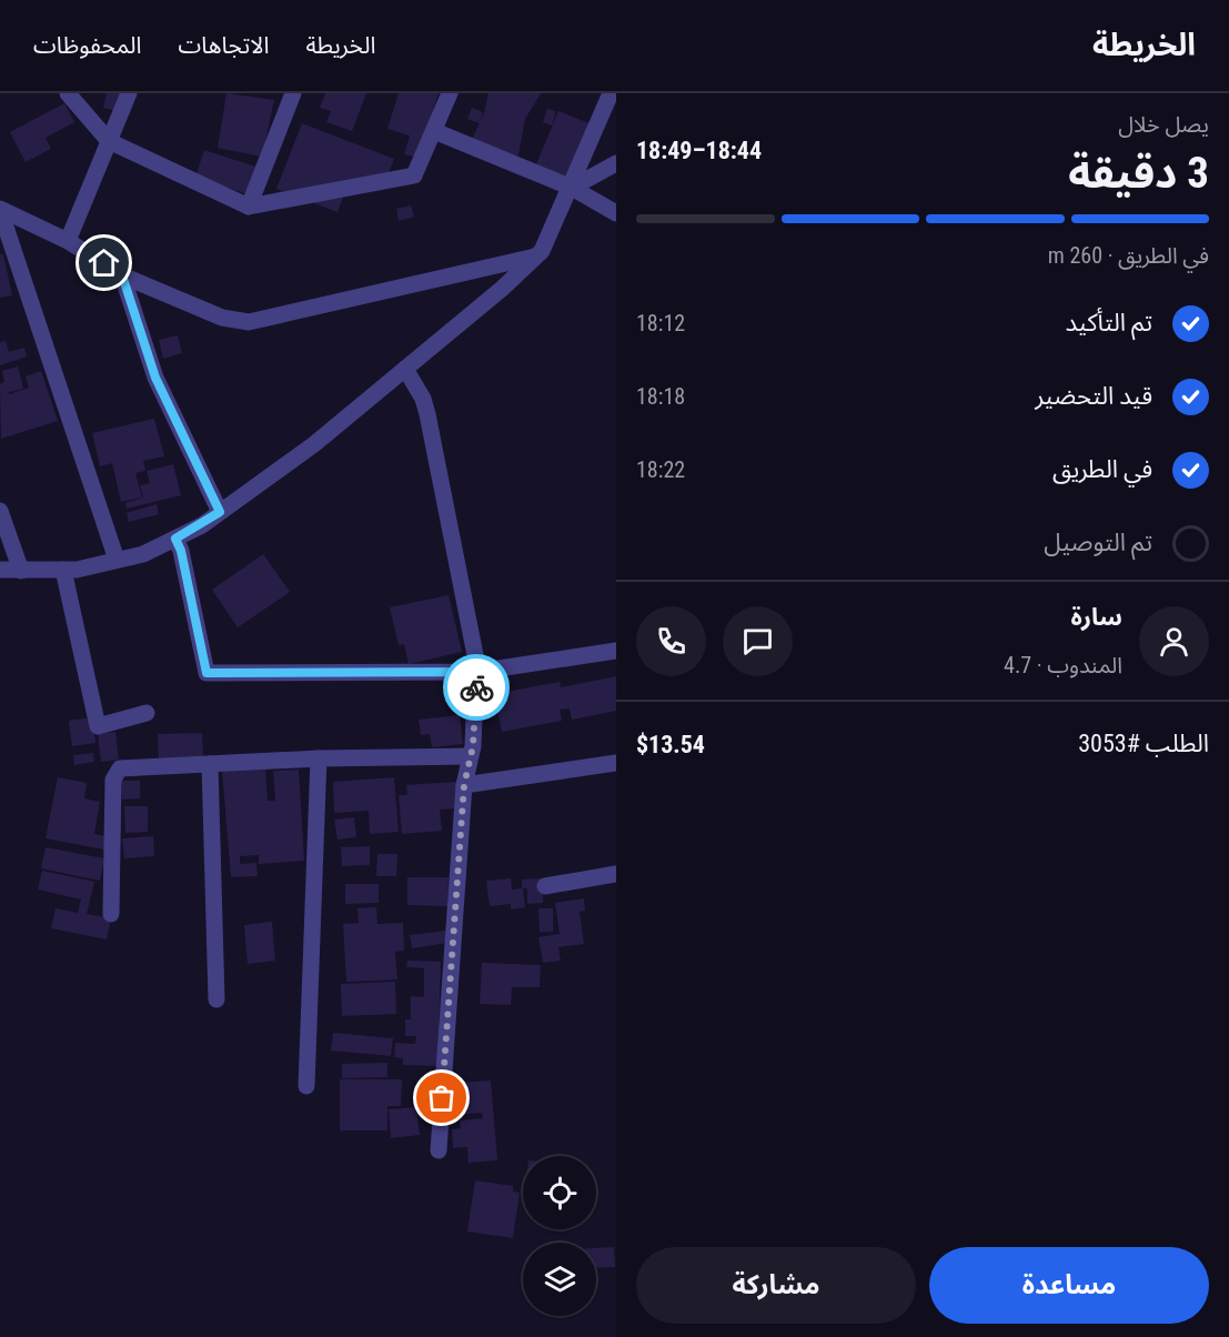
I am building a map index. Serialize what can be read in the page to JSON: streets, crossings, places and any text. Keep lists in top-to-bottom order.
{
  "page": {
    "header": "الخريطة",
    "nav": ["الخريطة", "الاتجاهات", "المحفوظات"],
    "heading": ["3 دقيقة", "يصل خلال", "18:44–18:49"],
    "panel": [
      "سارة",
      "المندوب · 4.7",
      "الطلب #3053",
      "$13.54"
    ],
    "bar": "في الطريق · 260 m",
    "list": [
      ["تم التأكيد", "18:12"],
      ["قيد التحضير", "18:18"],
      ["في الطريق", "18:22"],
      "تم التوصيل"
    ],
    "buttons": ["مساعدة", "مشاركة"]
  }
}
